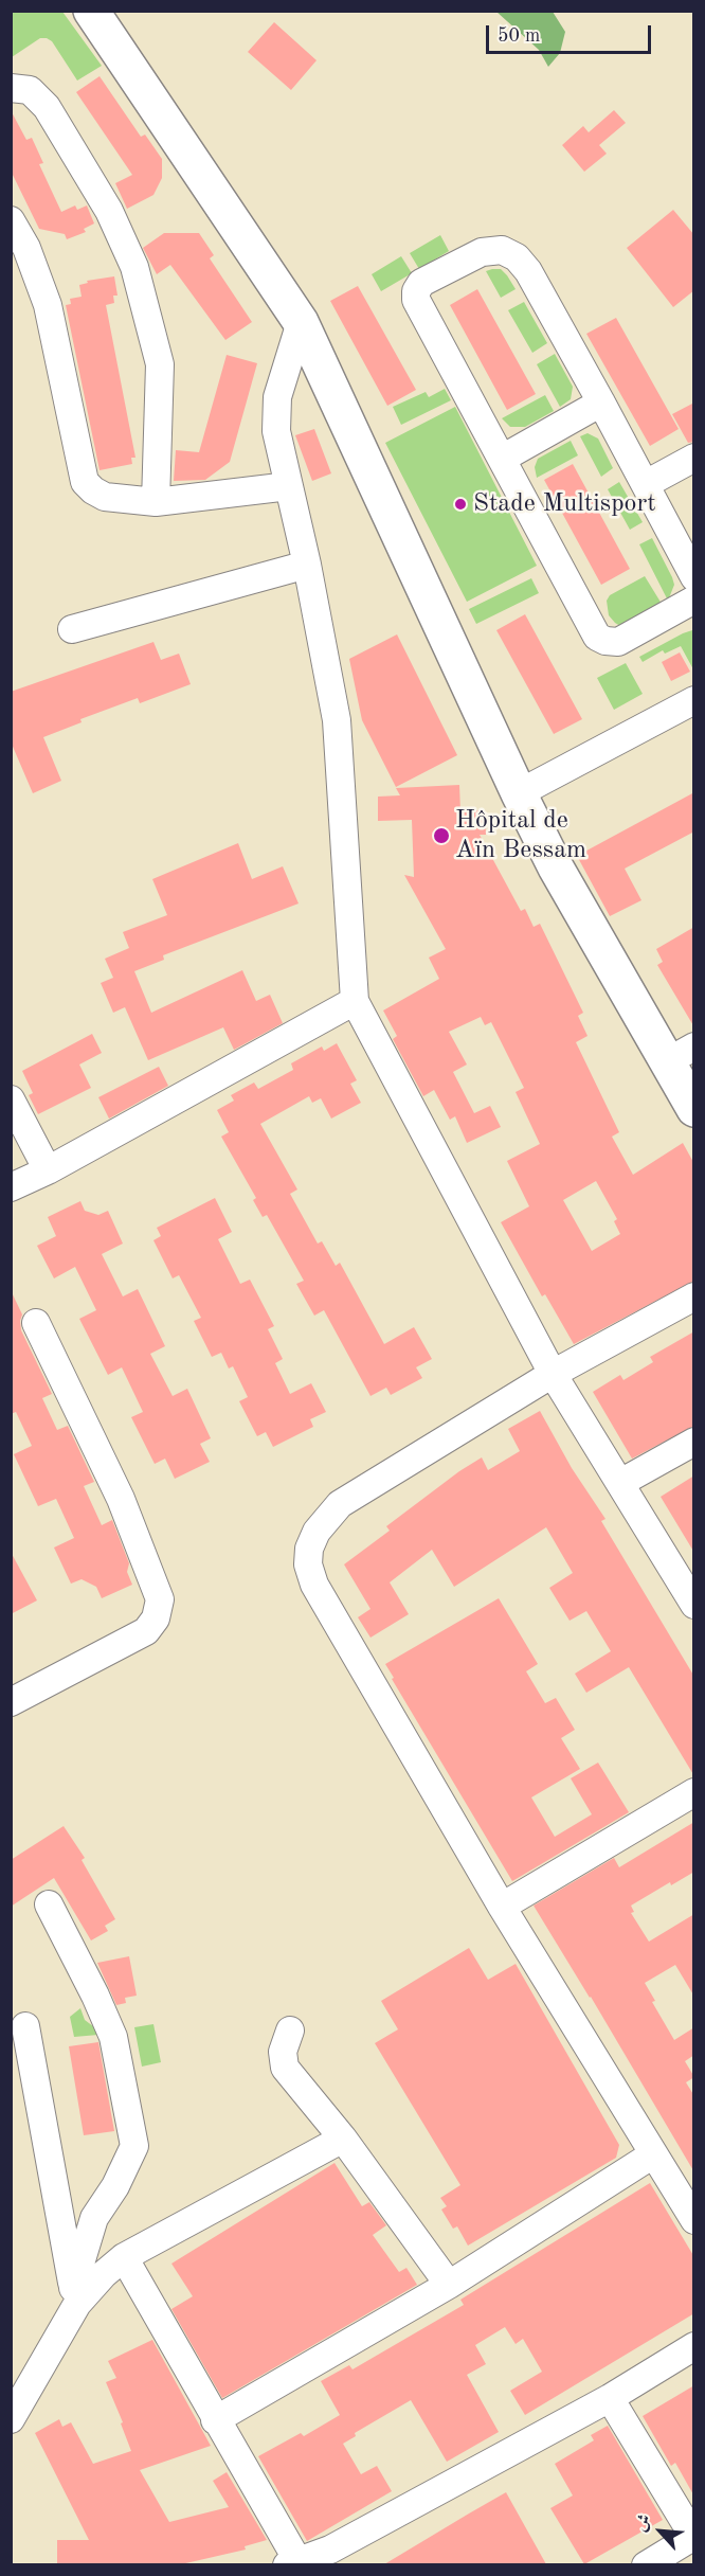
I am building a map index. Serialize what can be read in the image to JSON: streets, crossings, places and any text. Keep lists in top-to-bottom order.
{
  "places": ["Stade Multisport", "Hôpital de Aïn Bessam"],
  "scale_bar": "50 m",
  "north": "top left"
}
